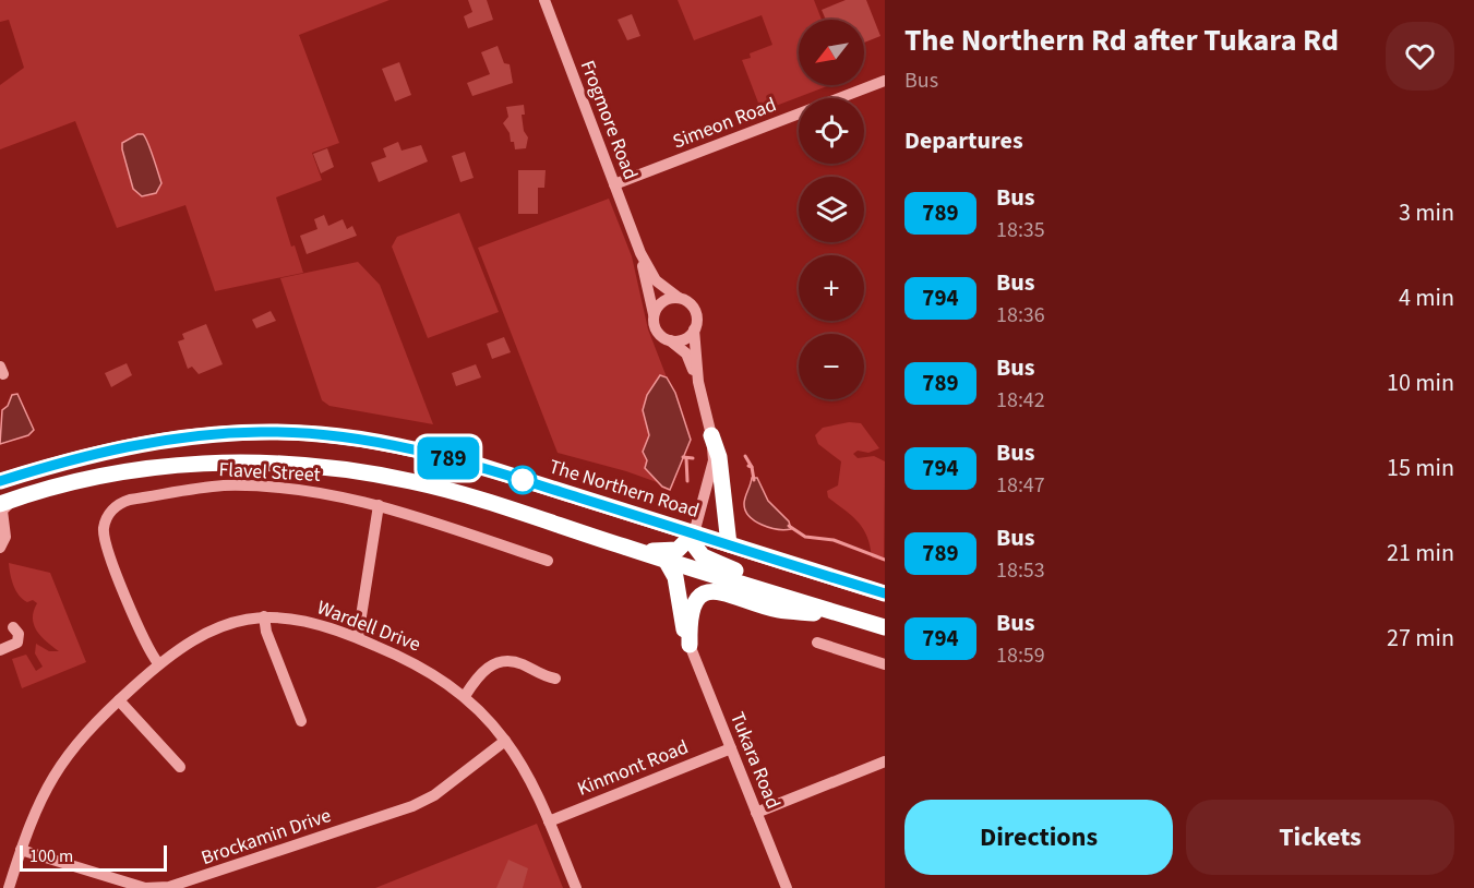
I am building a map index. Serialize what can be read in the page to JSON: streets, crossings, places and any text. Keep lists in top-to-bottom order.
{
  "streets": {
    "highway": ["The Northern Road"],
    "street": [
      "Frogmore Road",
      "Simeon Road",
      "Flavel Street",
      "Wardell Drive",
      "Tukara Road",
      "Kinmont Road",
      "Brockamin Drive"
    ]
  },
  "crossings": [
    ["Frogmore Road", "Simeon Road"],
    ["Flavel Street", "Wardell Drive"],
    ["Wardell Drive", "Kinmont Road"],
    ["Wardell Drive", "Brockamin Drive"],
    ["Tukara Road", "Kinmont Road"]
  ],
  "lines": ["bus line 789"],
  "scale_bar": "100 m",
  "north": "bottom left",
  "page": {
    "on_map": "789",
    "heading": [
      ["The Northern Rd after Tukara Rd", "Bus"],
      "Departures"
    ],
    "map_buttons": ["+", "−"],
    "list": [
      {
        "mark": "789",
        "name": "Bus",
        "note": "18:35",
        "value": "3 min"
      },
      {
        "mark": "794",
        "name": "Bus",
        "note": "18:36",
        "value": "4 min"
      },
      {
        "mark": "789",
        "name": "Bus",
        "note": "18:42",
        "value": "10 min"
      },
      {
        "mark": "794",
        "name": "Bus",
        "note": "18:47",
        "value": "15 min"
      },
      {
        "mark": "789",
        "name": "Bus",
        "note": "18:53",
        "value": "21 min"
      },
      {
        "mark": "794",
        "name": "Bus",
        "note": "18:59",
        "value": "27 min"
      }
    ],
    "buttons": ["Directions", "Tickets"],
    "scale": "100 m"
  }
}
